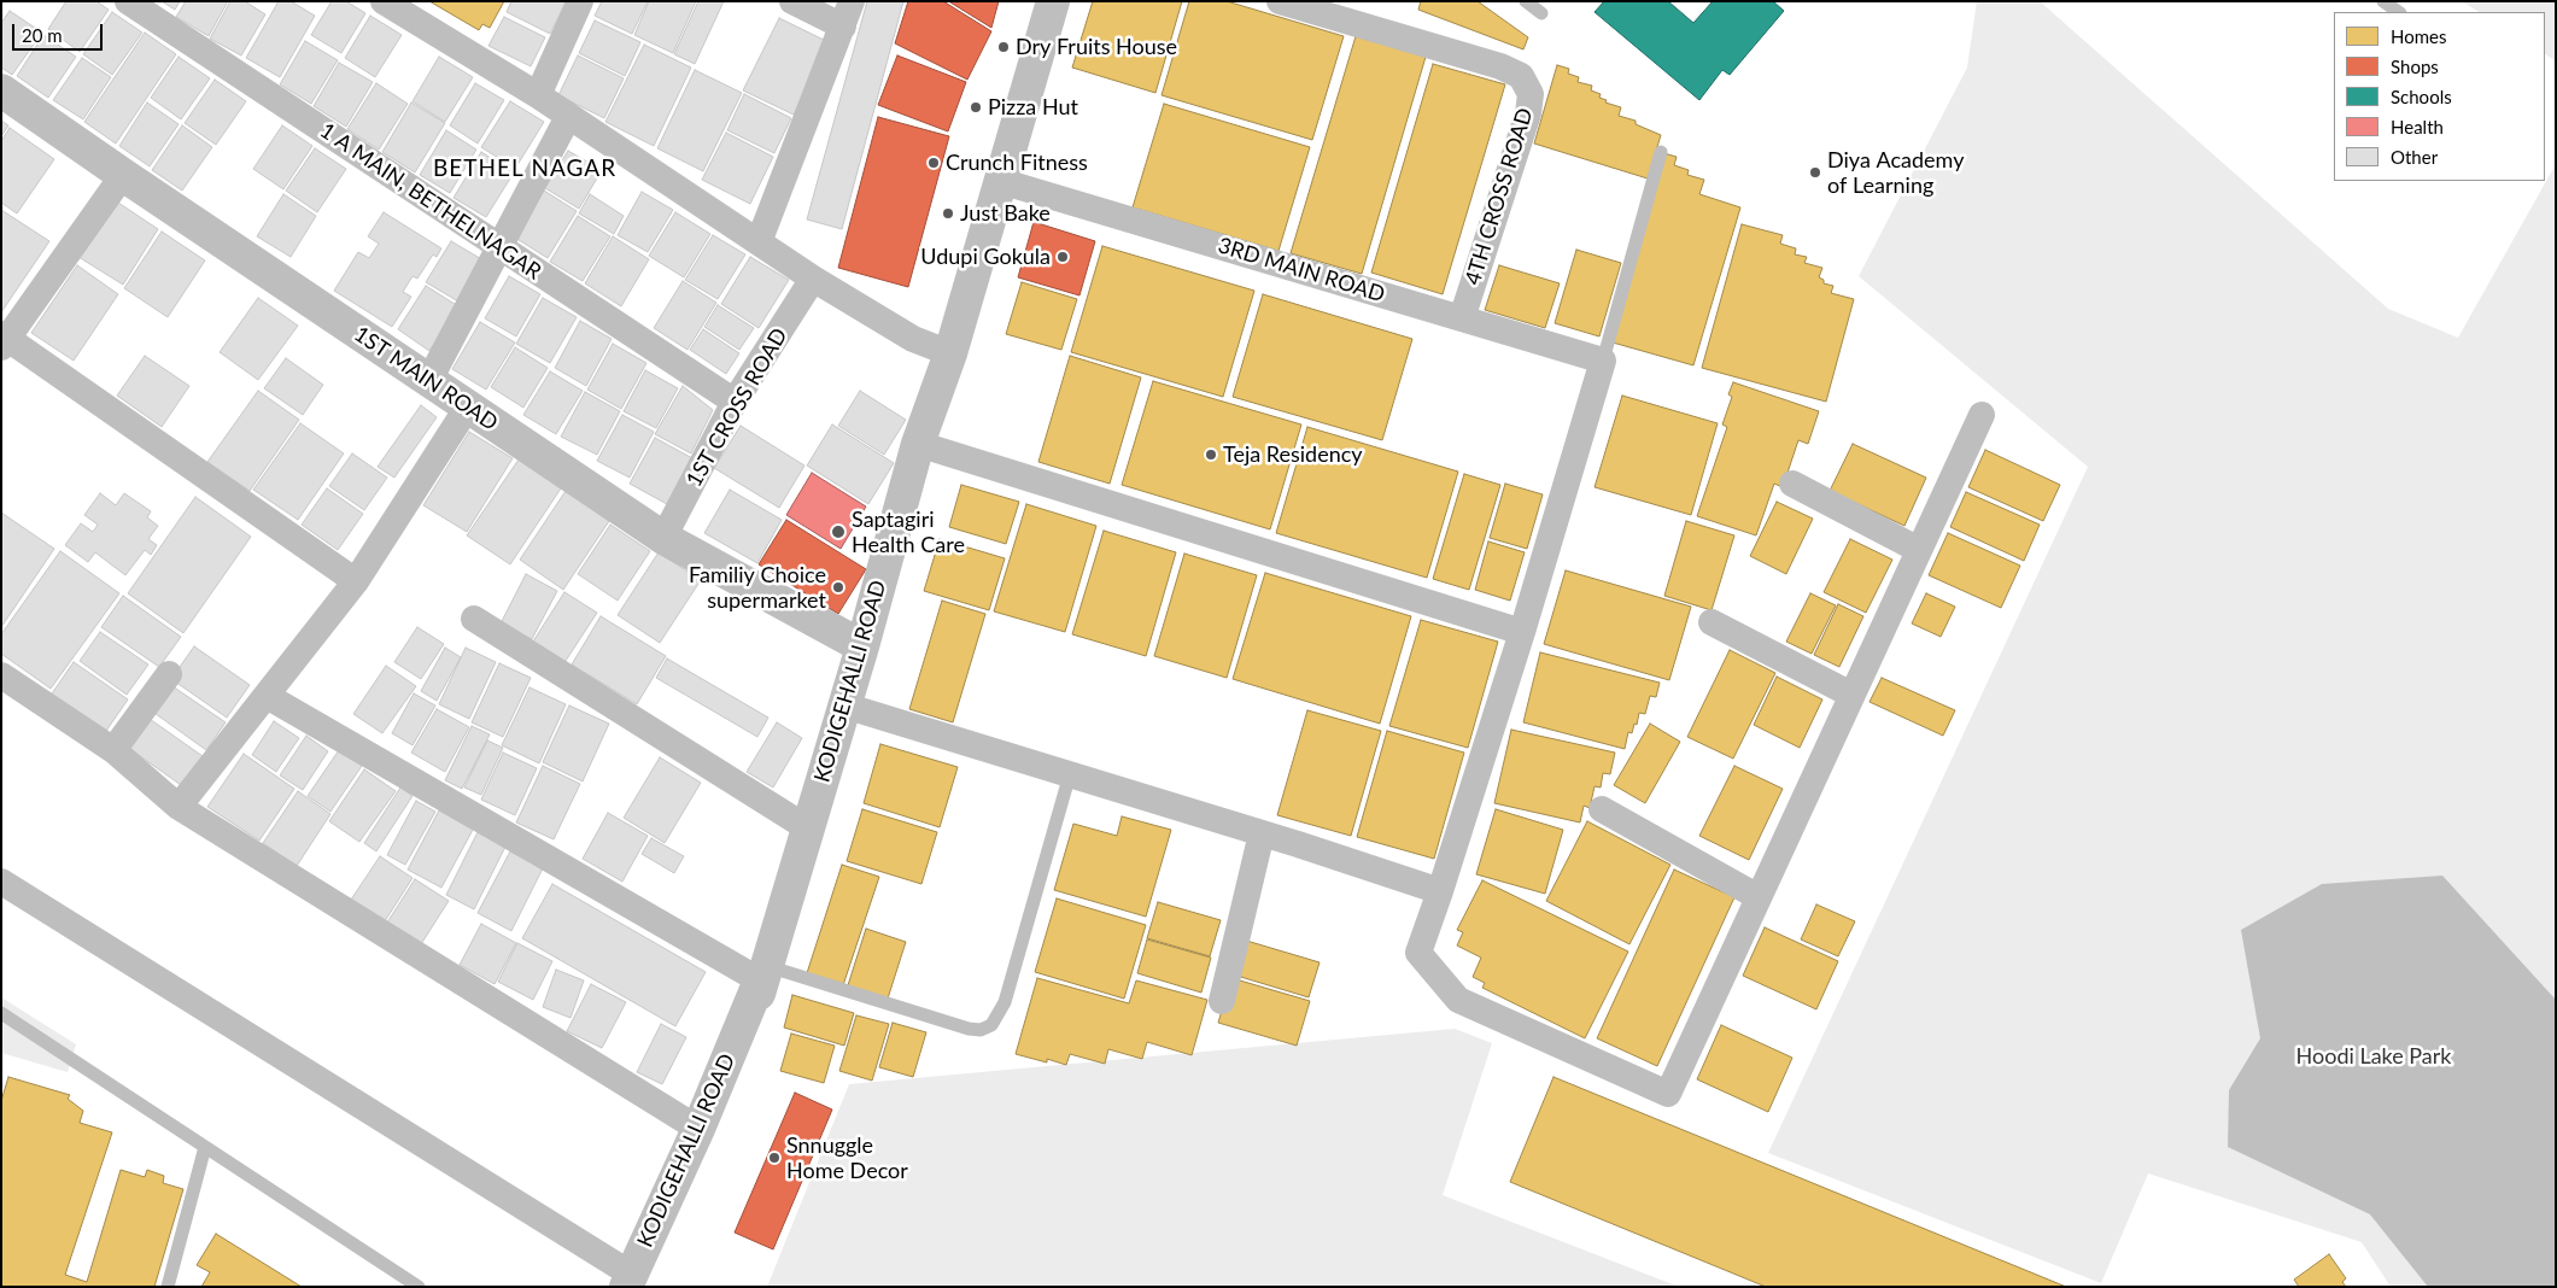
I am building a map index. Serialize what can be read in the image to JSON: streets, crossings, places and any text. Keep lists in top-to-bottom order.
{
  "streets": {
    "street": [
      "4TH CROSS ROAD",
      "1 A MAIN, BETHELNAGAR",
      "3RD MAIN ROAD",
      "1ST MAIN ROAD",
      "1ST CROSS ROAD",
      "KODIGEHALLI ROAD"
    ]
  },
  "crossings": [
    ["4TH CROSS ROAD", "3RD MAIN ROAD"],
    ["1 A MAIN, BETHELNAGAR", "1ST CROSS ROAD"],
    ["3RD MAIN ROAD", "KODIGEHALLI ROAD"],
    ["1ST MAIN ROAD", "1ST CROSS ROAD"],
    ["1ST MAIN ROAD", "KODIGEHALLI ROAD"]
  ],
  "districts": ["BETHEL NAGAR"],
  "parks": ["Hoodi Lake Park"],
  "places": [
    "Dry Fruits House",
    "Pizza Hut",
    "Crunch Fitness",
    "Diya Academy of Learning",
    "Just Bake",
    "Udupi Gokula",
    "Teja Residency",
    "Saptagiri Health Care",
    "Familiy Choice supermarket",
    "Snnuggle Home Decor"
  ],
  "legend": [
    "Homes",
    "Shops",
    "Schools",
    "Health",
    "Other"
  ],
  "scale_bar": "20 m"
}
